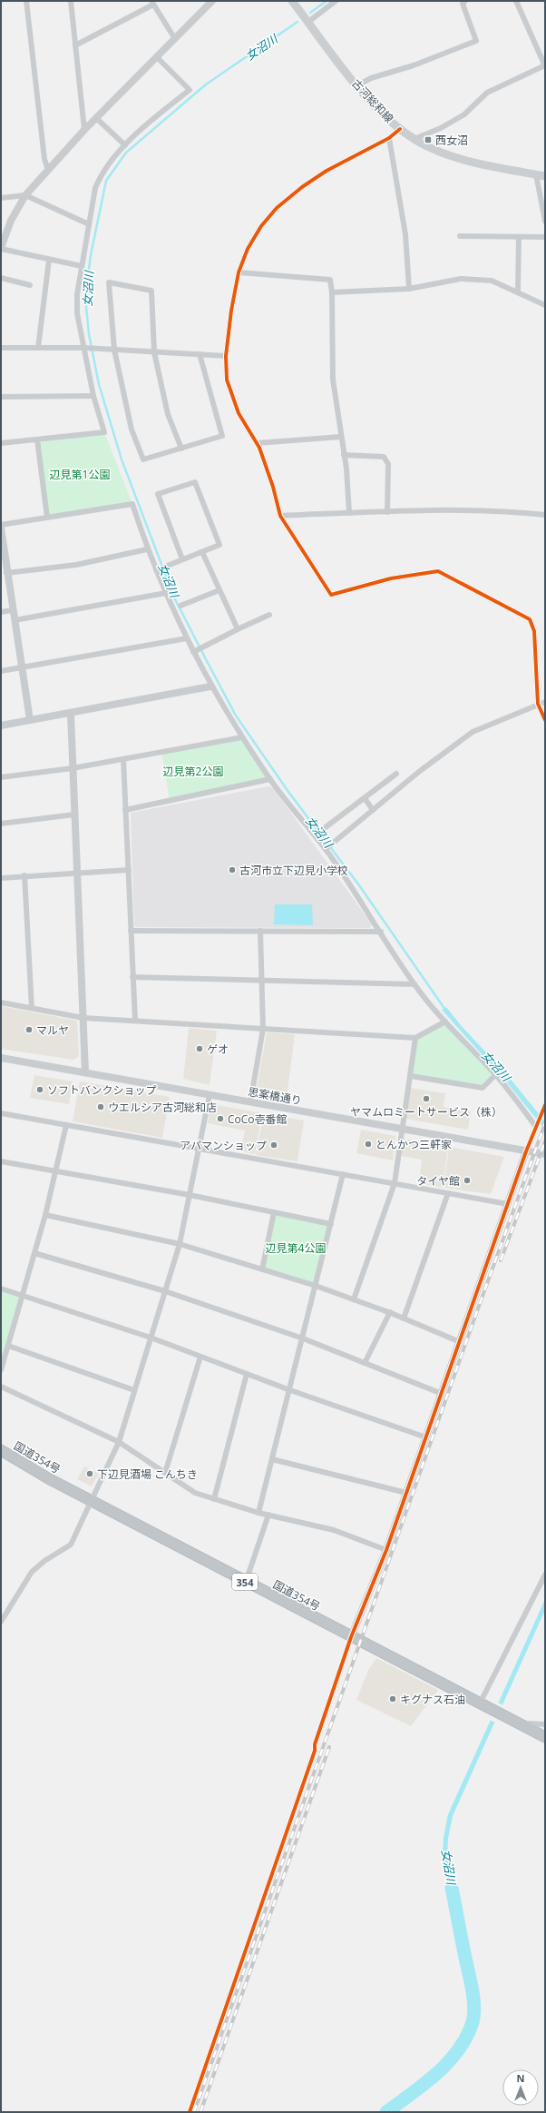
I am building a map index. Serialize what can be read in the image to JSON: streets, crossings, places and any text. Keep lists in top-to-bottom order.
{
  "streets": {
    "highway": ["国道354号", "354"],
    "main road": ["古河総和線"],
    "street": ["思案橋通り"]
  },
  "water": ["女沼川"],
  "parks": ["辺見第1公園", "辺見第2公園", "辺見第4公園"],
  "places": {
    "transit": ["西女沼"],
    "other": [
      "古河市立下辺見小学校",
      "マルヤ",
      "ゲオ",
      "ソフトバンクショップ",
      "ヤマムロミートサービス（株）",
      "ウエルシア古河総和店",
      "CoCo壱番館",
      "とんかつ三軒家",
      "アパマンショップ",
      "タイヤ館",
      "下辺見酒場 こんちき",
      "キグナス石油"
    ]
  },
  "north": "top"
}
